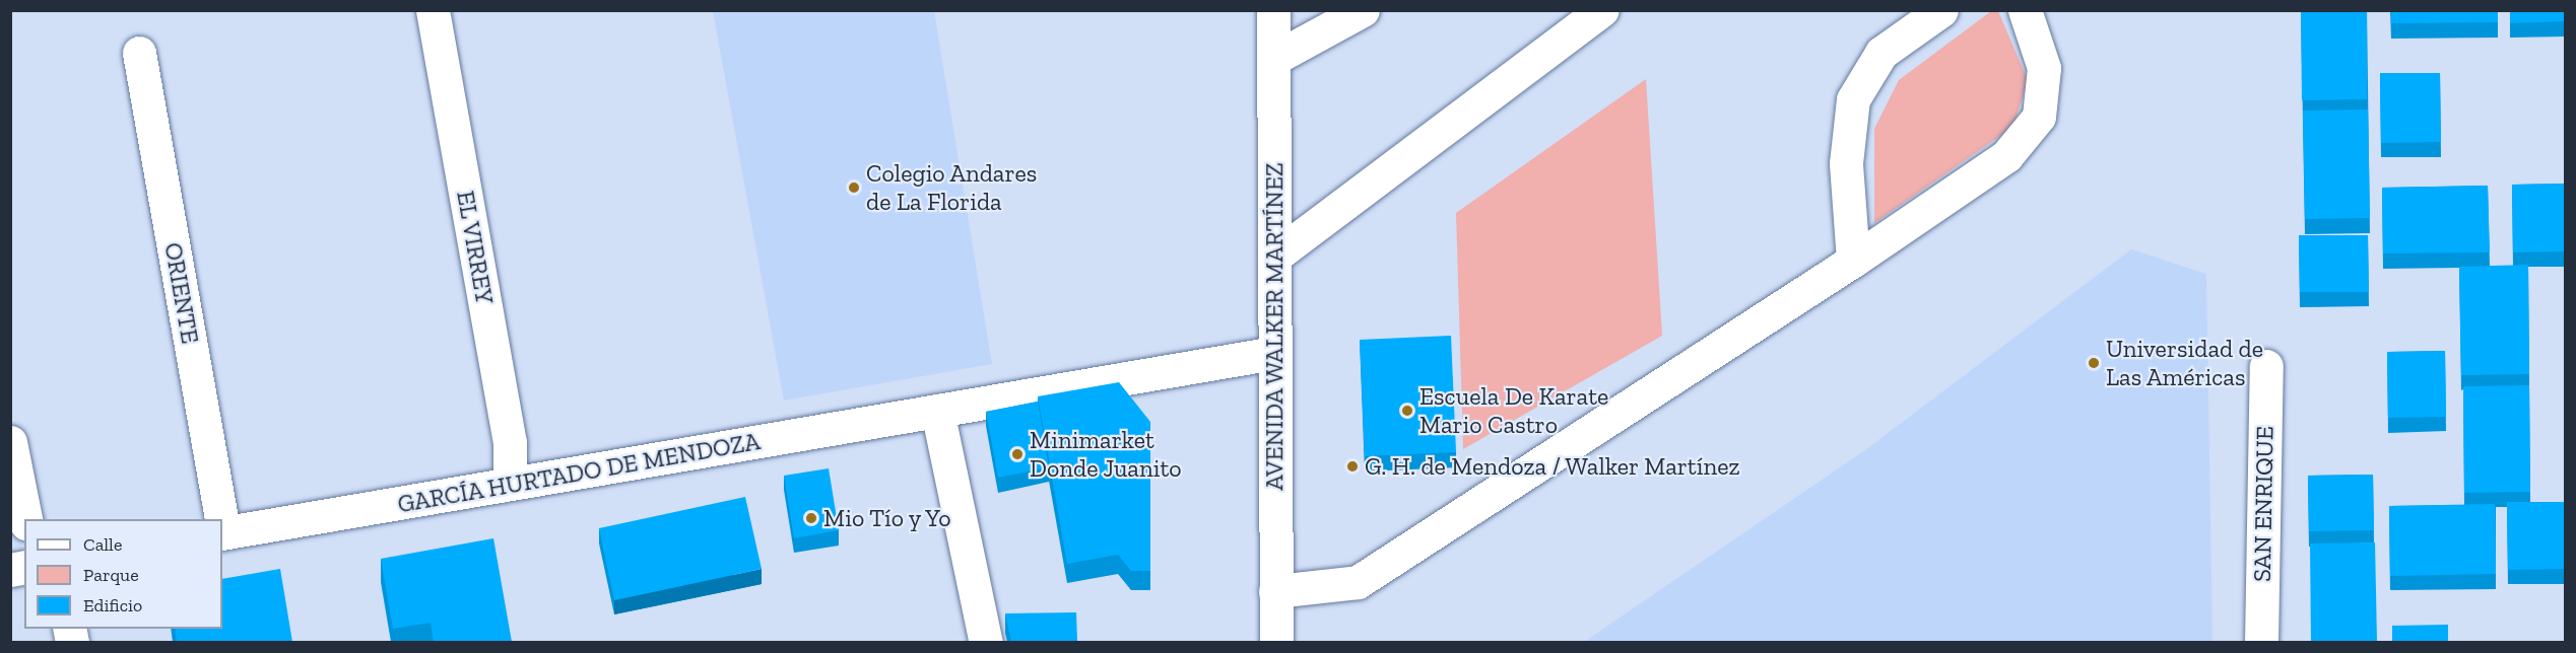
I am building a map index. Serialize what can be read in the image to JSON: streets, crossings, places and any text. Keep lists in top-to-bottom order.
{
  "streets": {
    "street": [
      "EL VIRREY",
      "ORIENTE",
      "AVENIDA WALKER MARTÍNEZ",
      "GARCÍA HURTADO DE MENDOZA",
      "SAN ENRIQUE"
    ]
  },
  "crossings": [
    ["EL VIRREY", "GARCÍA HURTADO DE MENDOZA"],
    ["AVENIDA WALKER MARTÍNEZ", "GARCÍA HURTADO DE MENDOZA"]
  ],
  "places": [
    "Colegio Andares de La Florida",
    "Universidad de Las Américas",
    "Escuela De Karate Mario Castro",
    "Minimarket Donde Juanito",
    "G. H. de Mendoza / Walker Martínez",
    "Mio Tío y Yo"
  ],
  "legend": ["Calle", "Parque", "Edificio"]
}
